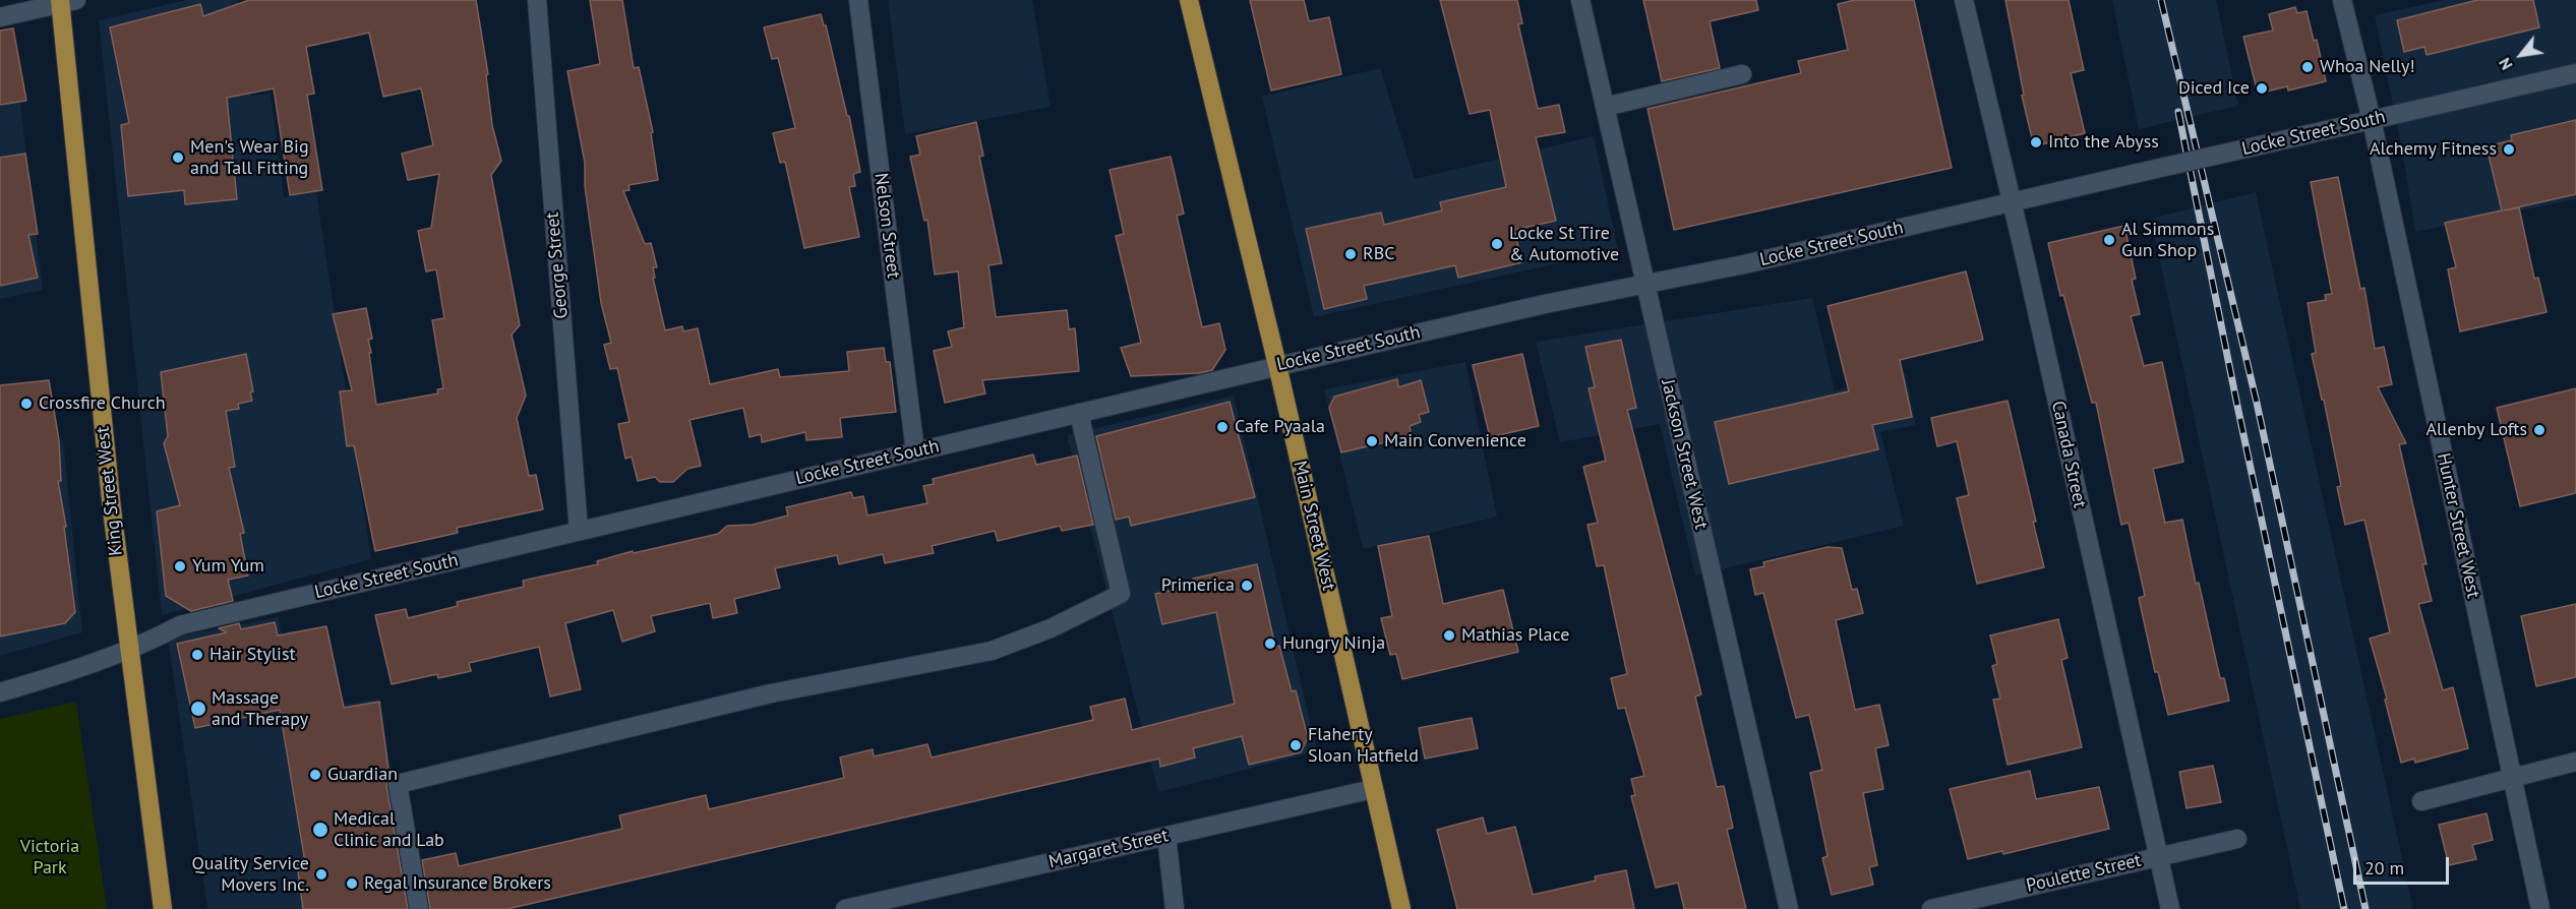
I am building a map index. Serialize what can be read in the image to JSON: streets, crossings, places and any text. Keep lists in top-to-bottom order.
{
  "streets": {
    "main road": ["King Street West", "Main Street West"],
    "street": [
      "Locke Street South",
      "Nelson Street",
      "George Street",
      "Jackson Street West",
      "Canada Street",
      "Hunter Street West",
      "Margaret Street",
      "Poulette Street"
    ]
  },
  "crossings": [
    ["Locke Street South", "Nelson Street"],
    ["Locke Street South", "George Street"],
    ["Locke Street South", "Jackson Street West"],
    ["Locke Street South", "Canada Street"],
    ["Locke Street South", "King Street West"],
    ["Locke Street South", "Main Street West"],
    ["Locke Street South", "Hunter Street West"],
    ["Canada Street", "Poulette Street"],
    ["Main Street West", "Margaret Street"]
  ],
  "parks": ["Victoria Park"],
  "places": [
    "Whoa Nelly!",
    "Diced Ice",
    "Into the Abyss",
    "Alchemy Fitness",
    "Men's Wear Big and Tall Fitting",
    "Al Simmons Gun Shop",
    "Locke St Tire & Automotive",
    "RBC",
    "Crossfire Church",
    "Cafe Pyaala",
    "Allenby Lofts",
    "Main Convenience",
    "Yum Yum",
    "Primerica",
    "Mathias Place",
    "Hungry Ninja",
    "Hair Stylist",
    "Massage and Therapy",
    "Flaherty Sloan Hatfield",
    "Guardian",
    "Medical Clinic and Lab",
    "Quality Service Movers Inc.",
    "Regal Insurance Brokers"
  ],
  "scale_bar": "20 m",
  "north": "bottom left"
}
